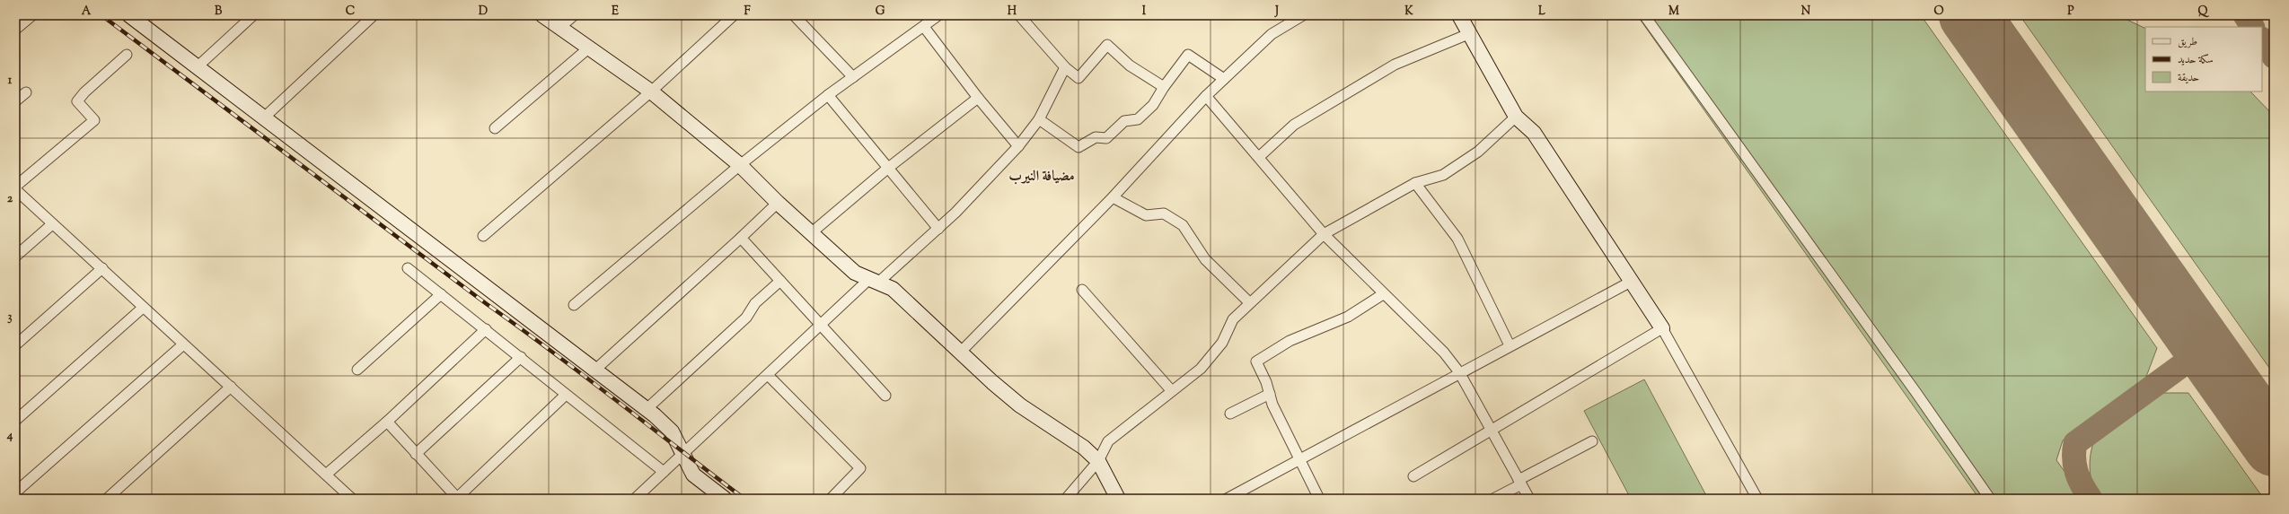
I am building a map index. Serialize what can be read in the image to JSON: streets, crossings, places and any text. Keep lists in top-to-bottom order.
{
  "districts": ["مضيافة النيرب"],
  "legend": ["طريق", "سكة حديد", "حديقة"],
  "grid": {
    "columns": [
      "A",
      "B",
      "C",
      "D",
      "E",
      "F",
      "G",
      "H",
      "I",
      "J",
      "K",
      "L",
      "M",
      "N",
      "O",
      "P",
      "Q"
    ],
    "rows": [
      "1",
      "2",
      "3",
      "4"
    ]
  }
}
